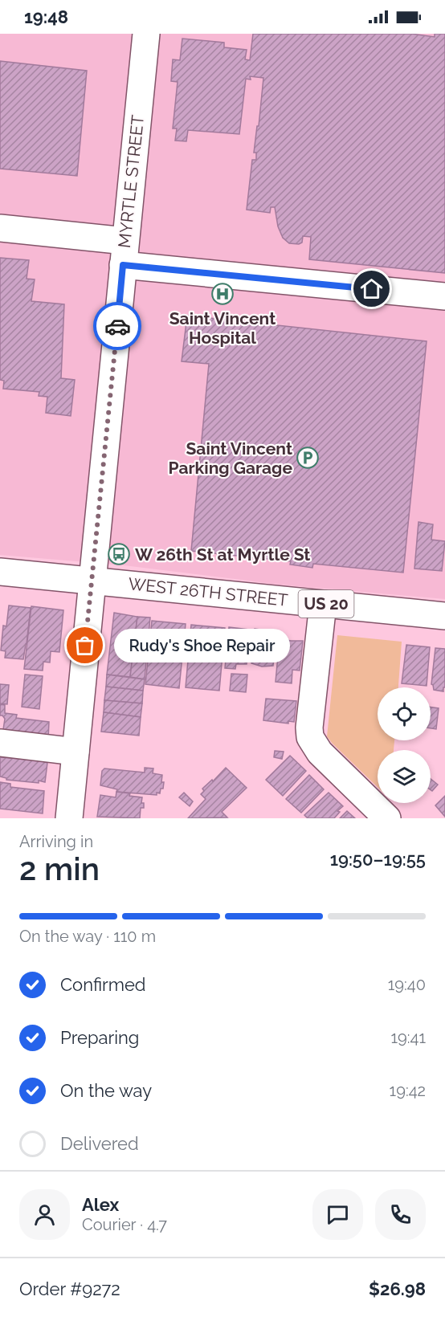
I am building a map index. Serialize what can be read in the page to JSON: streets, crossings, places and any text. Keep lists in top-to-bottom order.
{
  "streets": {
    "street": ["MYRTLE STREET", "WEST 26TH STREET", "US 20"]
  },
  "crossings": [
    ["MYRTLE STREET", "WEST 26TH STREET"]
  ],
  "places": {
    "hospital": ["Saint Vincent Hospital"],
    "parking": ["Saint Vincent Parking Garage"],
    "bus stop": ["W 26th St at Myrtle St"],
    "other": ["Rudy's Shoe Repair"]
  },
  "page": {
    "status": "19:48",
    "bubble": "Rudy's Shoe Repair",
    "heading": ["2 min", "Arriving in", "19:50–19:55"],
    "panel": [
      "Alex",
      "Courier · 4.7",
      "Order #9272",
      "$26.98"
    ],
    "bar": "On the way · 110 m",
    "list": [
      ["Confirmed", "19:40"],
      ["Preparing", "19:41"],
      ["On the way", "19:42"],
      "Delivered"
    ]
  }
}
